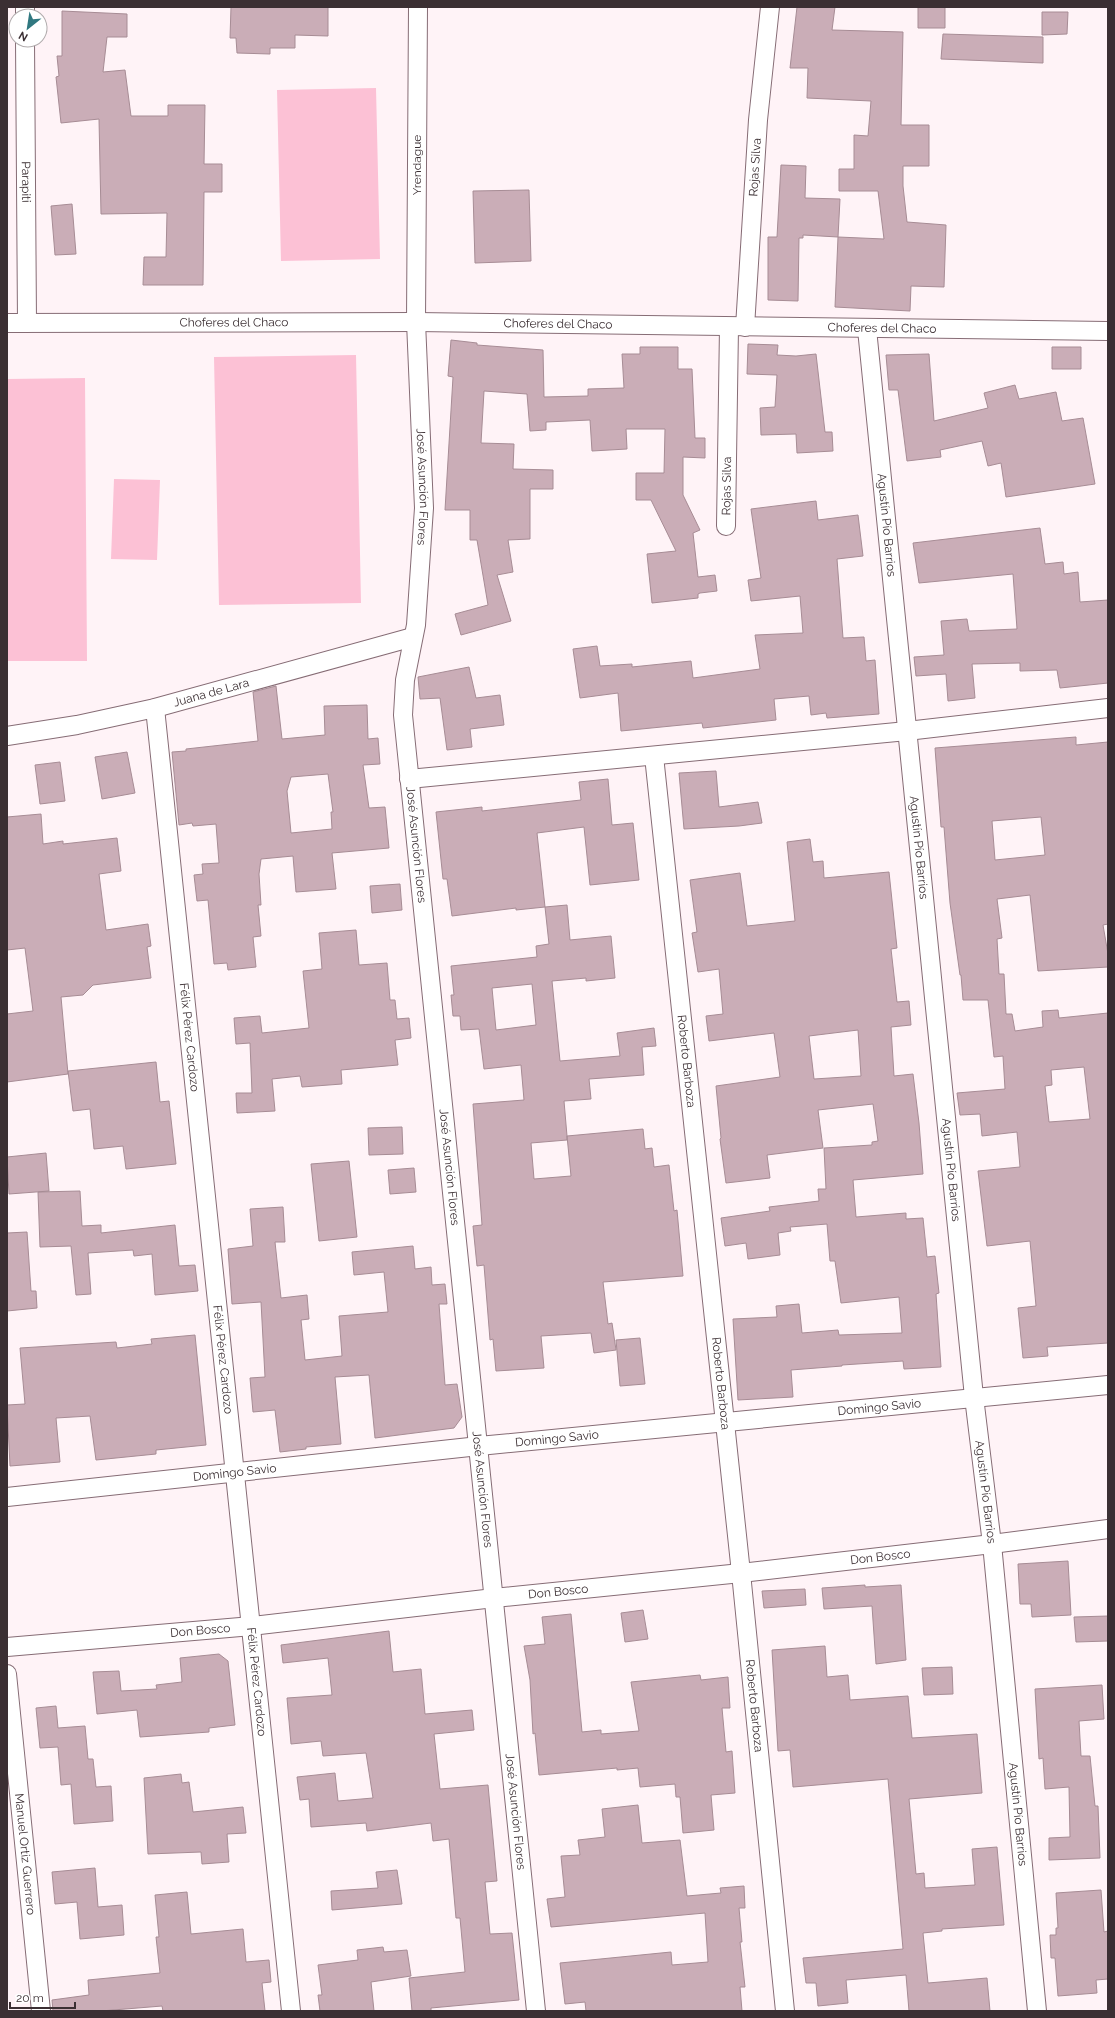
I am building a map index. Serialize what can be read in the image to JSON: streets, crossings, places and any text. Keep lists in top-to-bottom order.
{
  "streets": {
    "street": [
      "Yrendague",
      "Rojas Silva",
      "Parapiti",
      "Choferes del Chaco",
      "José Asunción Flores",
      "Agustín Pío Barrios",
      "Juana de Lara",
      "Félix Pérez Cardozo",
      "Roberto Barboza",
      "Domingo Savio",
      "Don Bosco",
      "Manuel Ortiz Guerrero"
    ]
  },
  "crossings": [
    ["Yrendague", "Choferes del Chaco"],
    ["Yrendague", "José Asunción Flores"],
    ["Rojas Silva", "Choferes del Chaco"],
    ["Parapiti", "Choferes del Chaco"],
    ["Choferes del Chaco", "José Asunción Flores"],
    ["Choferes del Chaco", "Agustín Pío Barrios"],
    ["José Asunción Flores", "Juana de Lara"],
    ["José Asunción Flores", "Domingo Savio"],
    ["José Asunción Flores", "Don Bosco"],
    ["Agustín Pío Barrios", "Domingo Savio"],
    ["Agustín Pío Barrios", "Don Bosco"],
    ["Juana de Lara", "Félix Pérez Cardozo"],
    ["Félix Pérez Cardozo", "Domingo Savio"],
    ["Félix Pérez Cardozo", "Don Bosco"],
    ["Roberto Barboza", "Domingo Savio"],
    ["Roberto Barboza", "Don Bosco"]
  ],
  "scale_bar": "20 m",
  "north": "bottom left"
}
